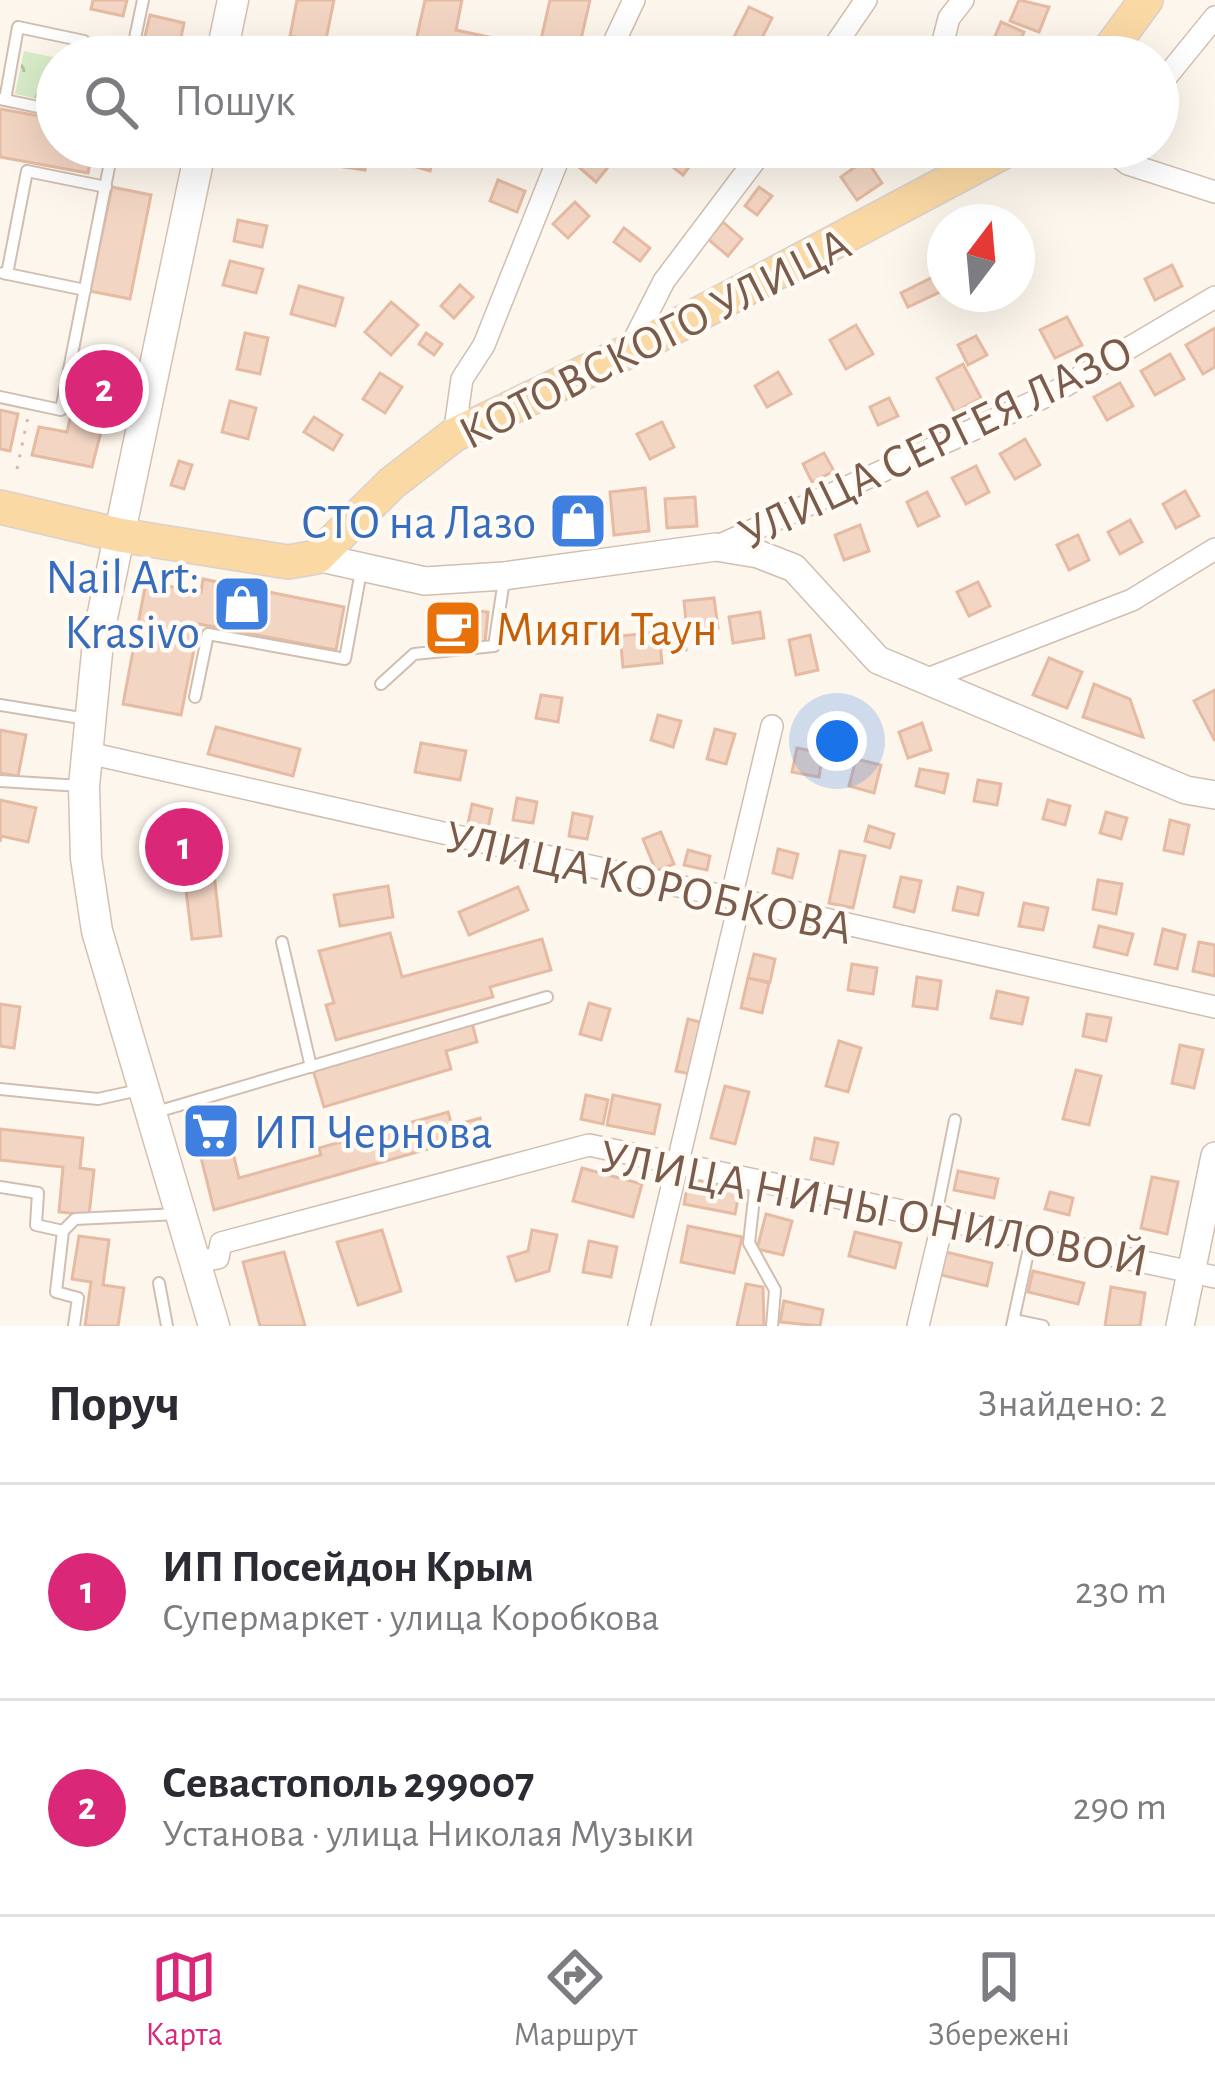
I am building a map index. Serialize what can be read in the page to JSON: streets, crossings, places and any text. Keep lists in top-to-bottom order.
{
  "streets": {
    "main road": ["КОТОВСКОГО УЛИЦА"],
    "street": ["УЛИЦА СЕРГЕЯ ЛАЗО", "УЛИЦА КОРОБКОВА", "УЛИЦА НИНЫ ОНИЛОВОЙ"]
  },
  "places": {
    "shop": ["СТО на Лазо", "Nail Art: Krasivo"],
    "cafe": ["Мияги Таун"],
    "supermarket": ["ИП Чернова"]
  },
  "north": "top",
  "page": {
    "search": "Пошук",
    "pins": ["2", "1"],
    "heading": ["Поруч", "Знайдено: 2"],
    "list": [
      {
        "mark": "1",
        "name": "ИП Посейдон Крым",
        "note": "Супермаркет · улица Коробкова",
        "value": "230 m"
      },
      {
        "mark": "2",
        "name": "Севастополь 299007",
        "note": "Установа · улица Николая Музыки",
        "value": "290 m"
      }
    ],
    "nav": ["Карта", "Маршрут", "Збережені"]
  }
}
